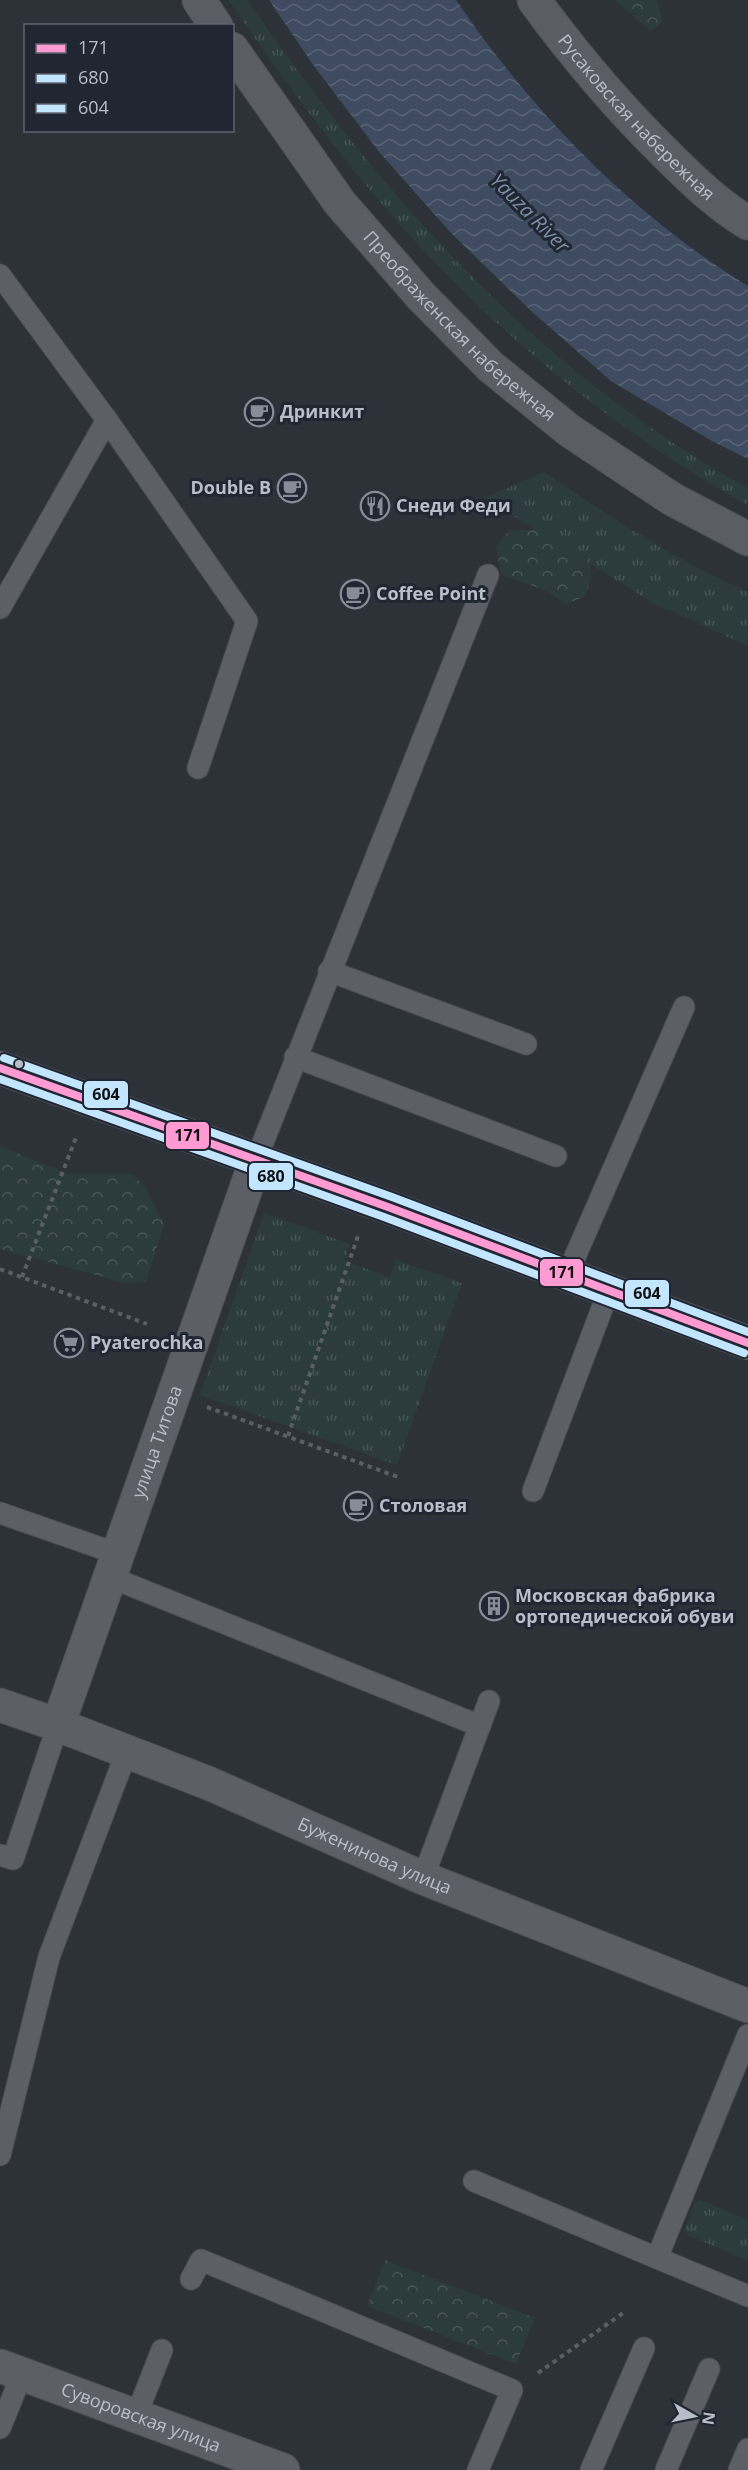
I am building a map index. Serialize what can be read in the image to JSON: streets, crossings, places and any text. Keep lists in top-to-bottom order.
{
  "streets": {
    "main road": ["Русаковская набережная", "Преображенская набережная"],
    "street": ["улица Титова", "Буженинова улица", "Суворовская улица"]
  },
  "crossings": [
    ["улица Титова", "Буженинова улица"]
  ],
  "water": ["Yauza River"],
  "places": {
    "cafe": [
      "Дринкит",
      "Double B",
      "Coffee Point",
      "Столовая"
    ],
    "restaurant": ["Снеди Феди"],
    "supermarket": ["Pyaterochka"],
    "building": ["Московская фабрика ортопедической обуви"]
  },
  "lines": ["transit line 604", "transit line 171", "transit line 680"],
  "legend": ["171", "680", "604"],
  "north": "right"
}
